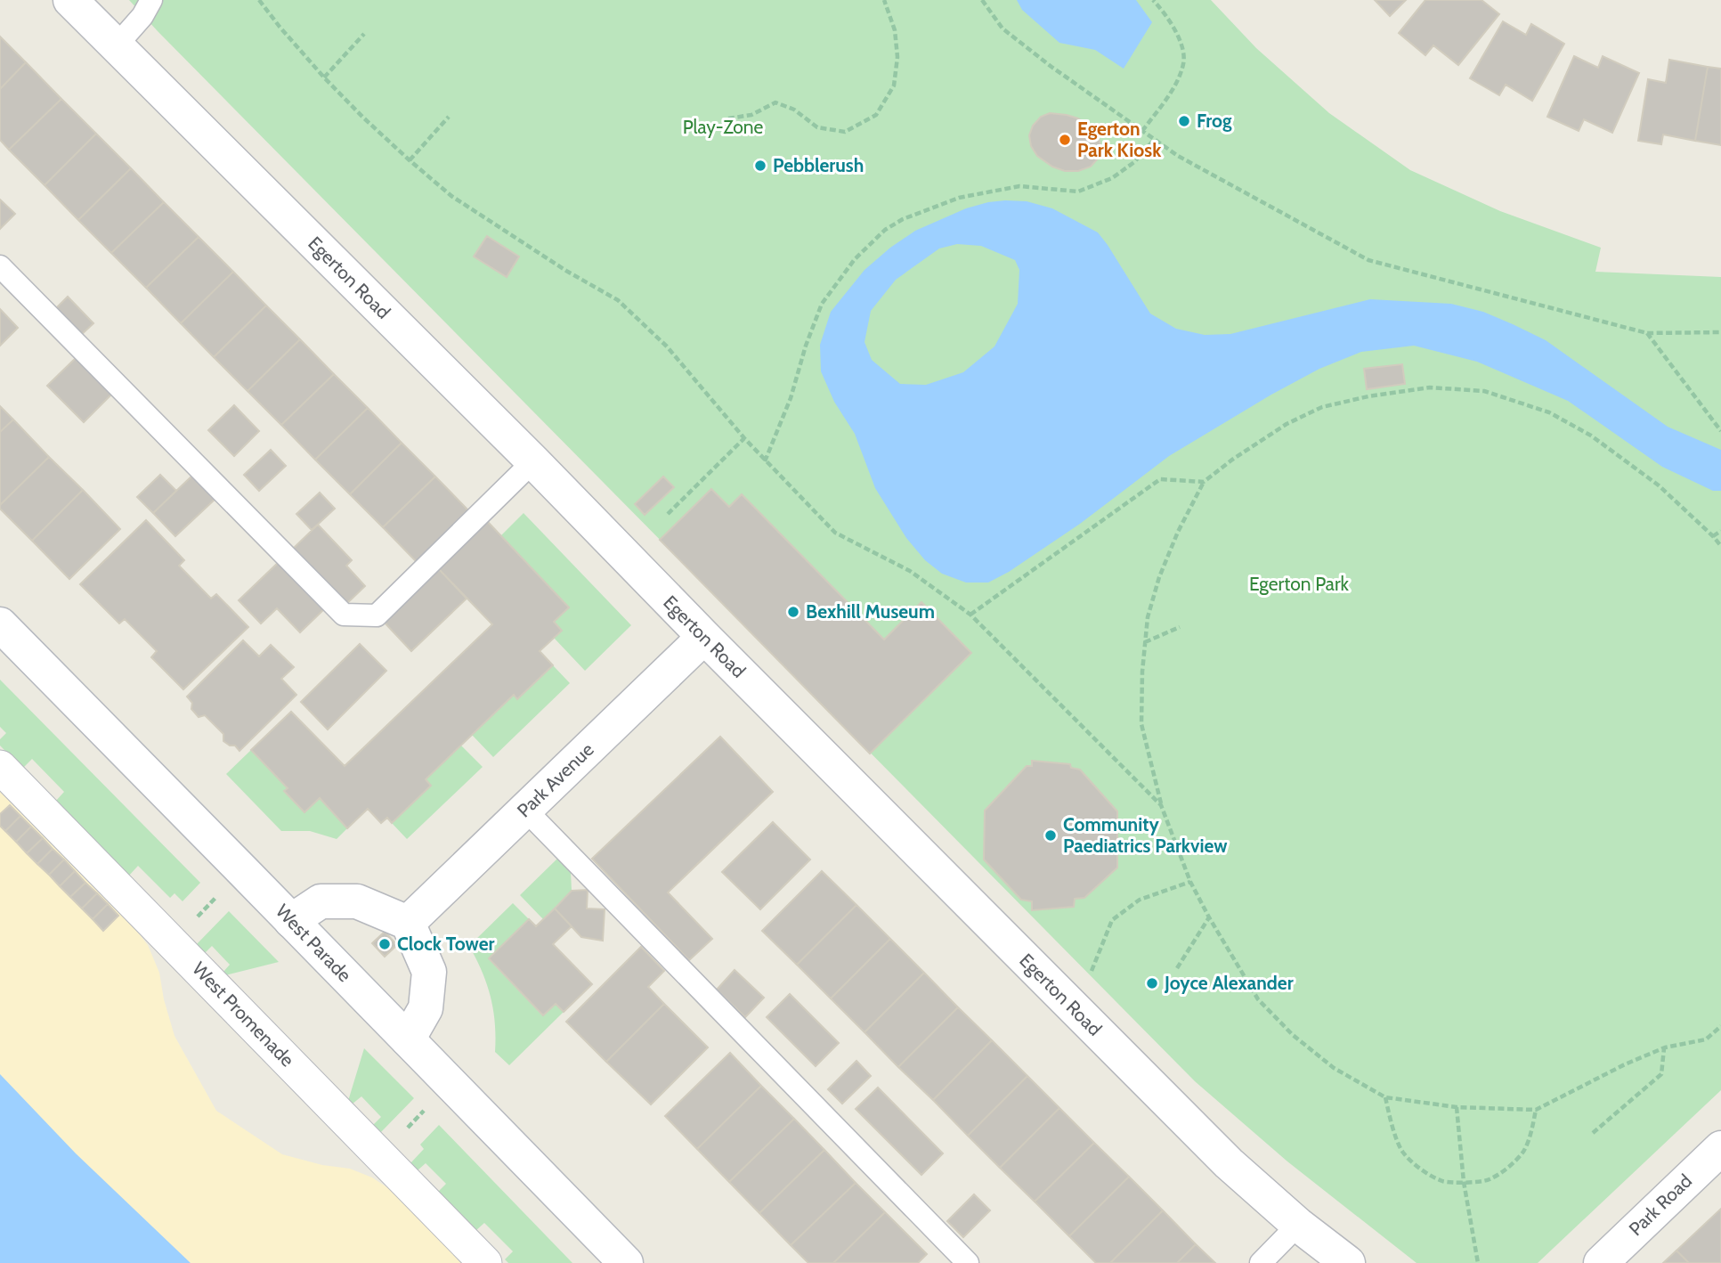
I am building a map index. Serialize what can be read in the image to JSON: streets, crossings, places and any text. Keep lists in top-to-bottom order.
{
  "streets": {
    "street": [
      "Egerton Road",
      "Park Avenue",
      "West Parade",
      "West Promenade",
      "Park Road"
    ]
  },
  "crossings": [
    ["Egerton Road", "Park Avenue"]
  ],
  "parks": ["Play-Zone", "Egerton Park"],
  "places": [
    "Frog",
    "Egerton Park Kiosk",
    "Pebblerush",
    "Bexhill Museum",
    "Community Paediatrics Parkview",
    "Clock Tower",
    "Joyce Alexander"
  ]
}
